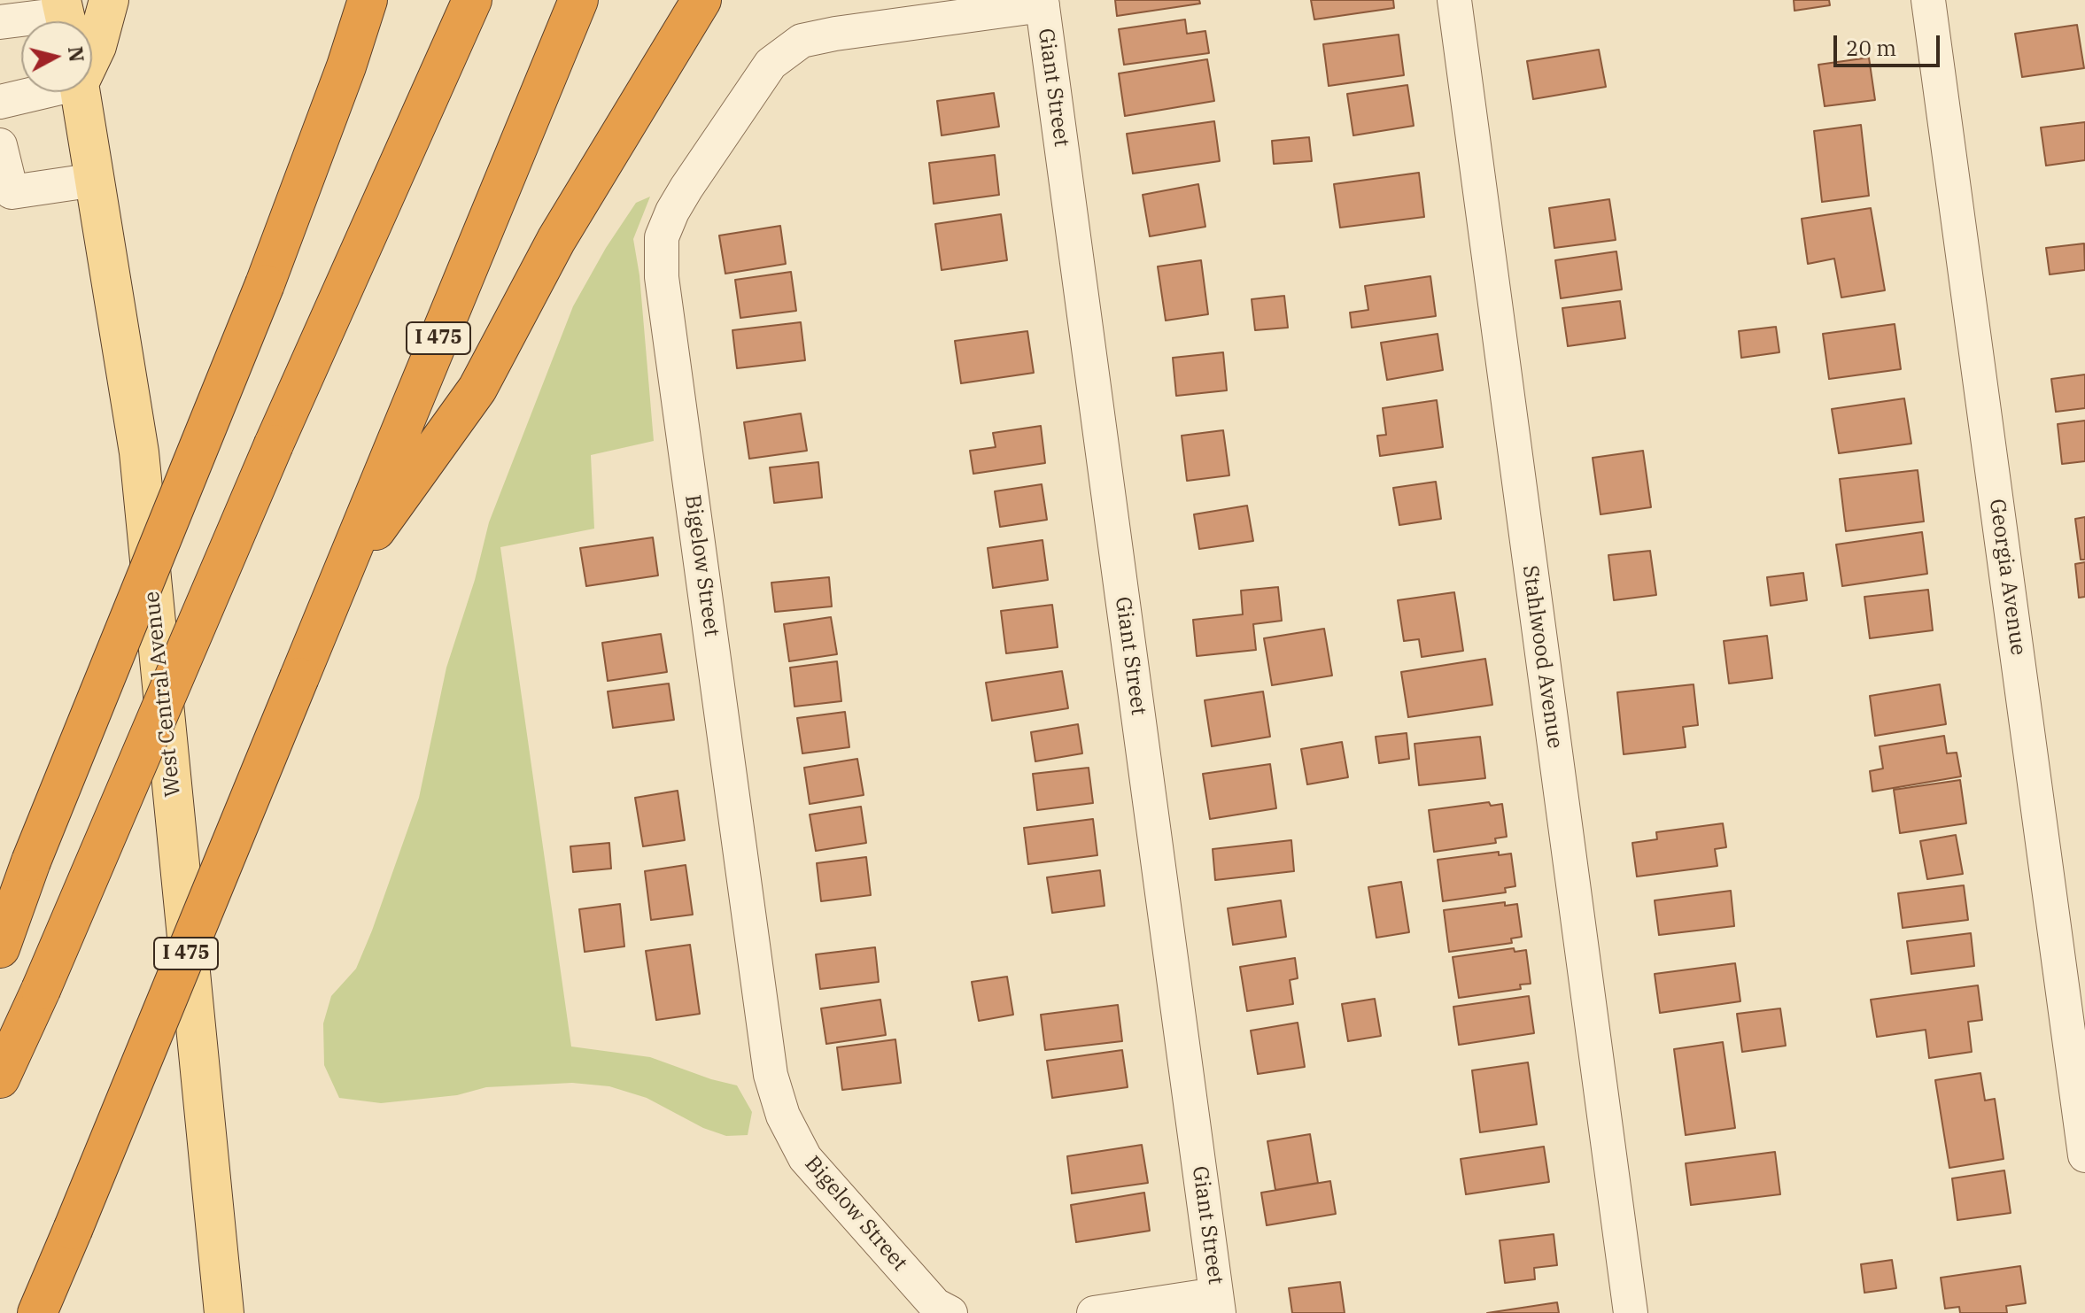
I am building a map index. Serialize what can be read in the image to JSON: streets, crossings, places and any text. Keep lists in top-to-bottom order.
{
  "streets": {
    "highway": ["I 475"],
    "main road": ["West Central Avenue"],
    "street": [
      "Giant Street",
      "Bigelow Street",
      "Georgia Avenue",
      "Stahlwood Avenue"
    ]
  },
  "crossings": [
    ["Giant Street", "Bigelow Street"]
  ],
  "scale_bar": "20 m",
  "north": "right"
}
